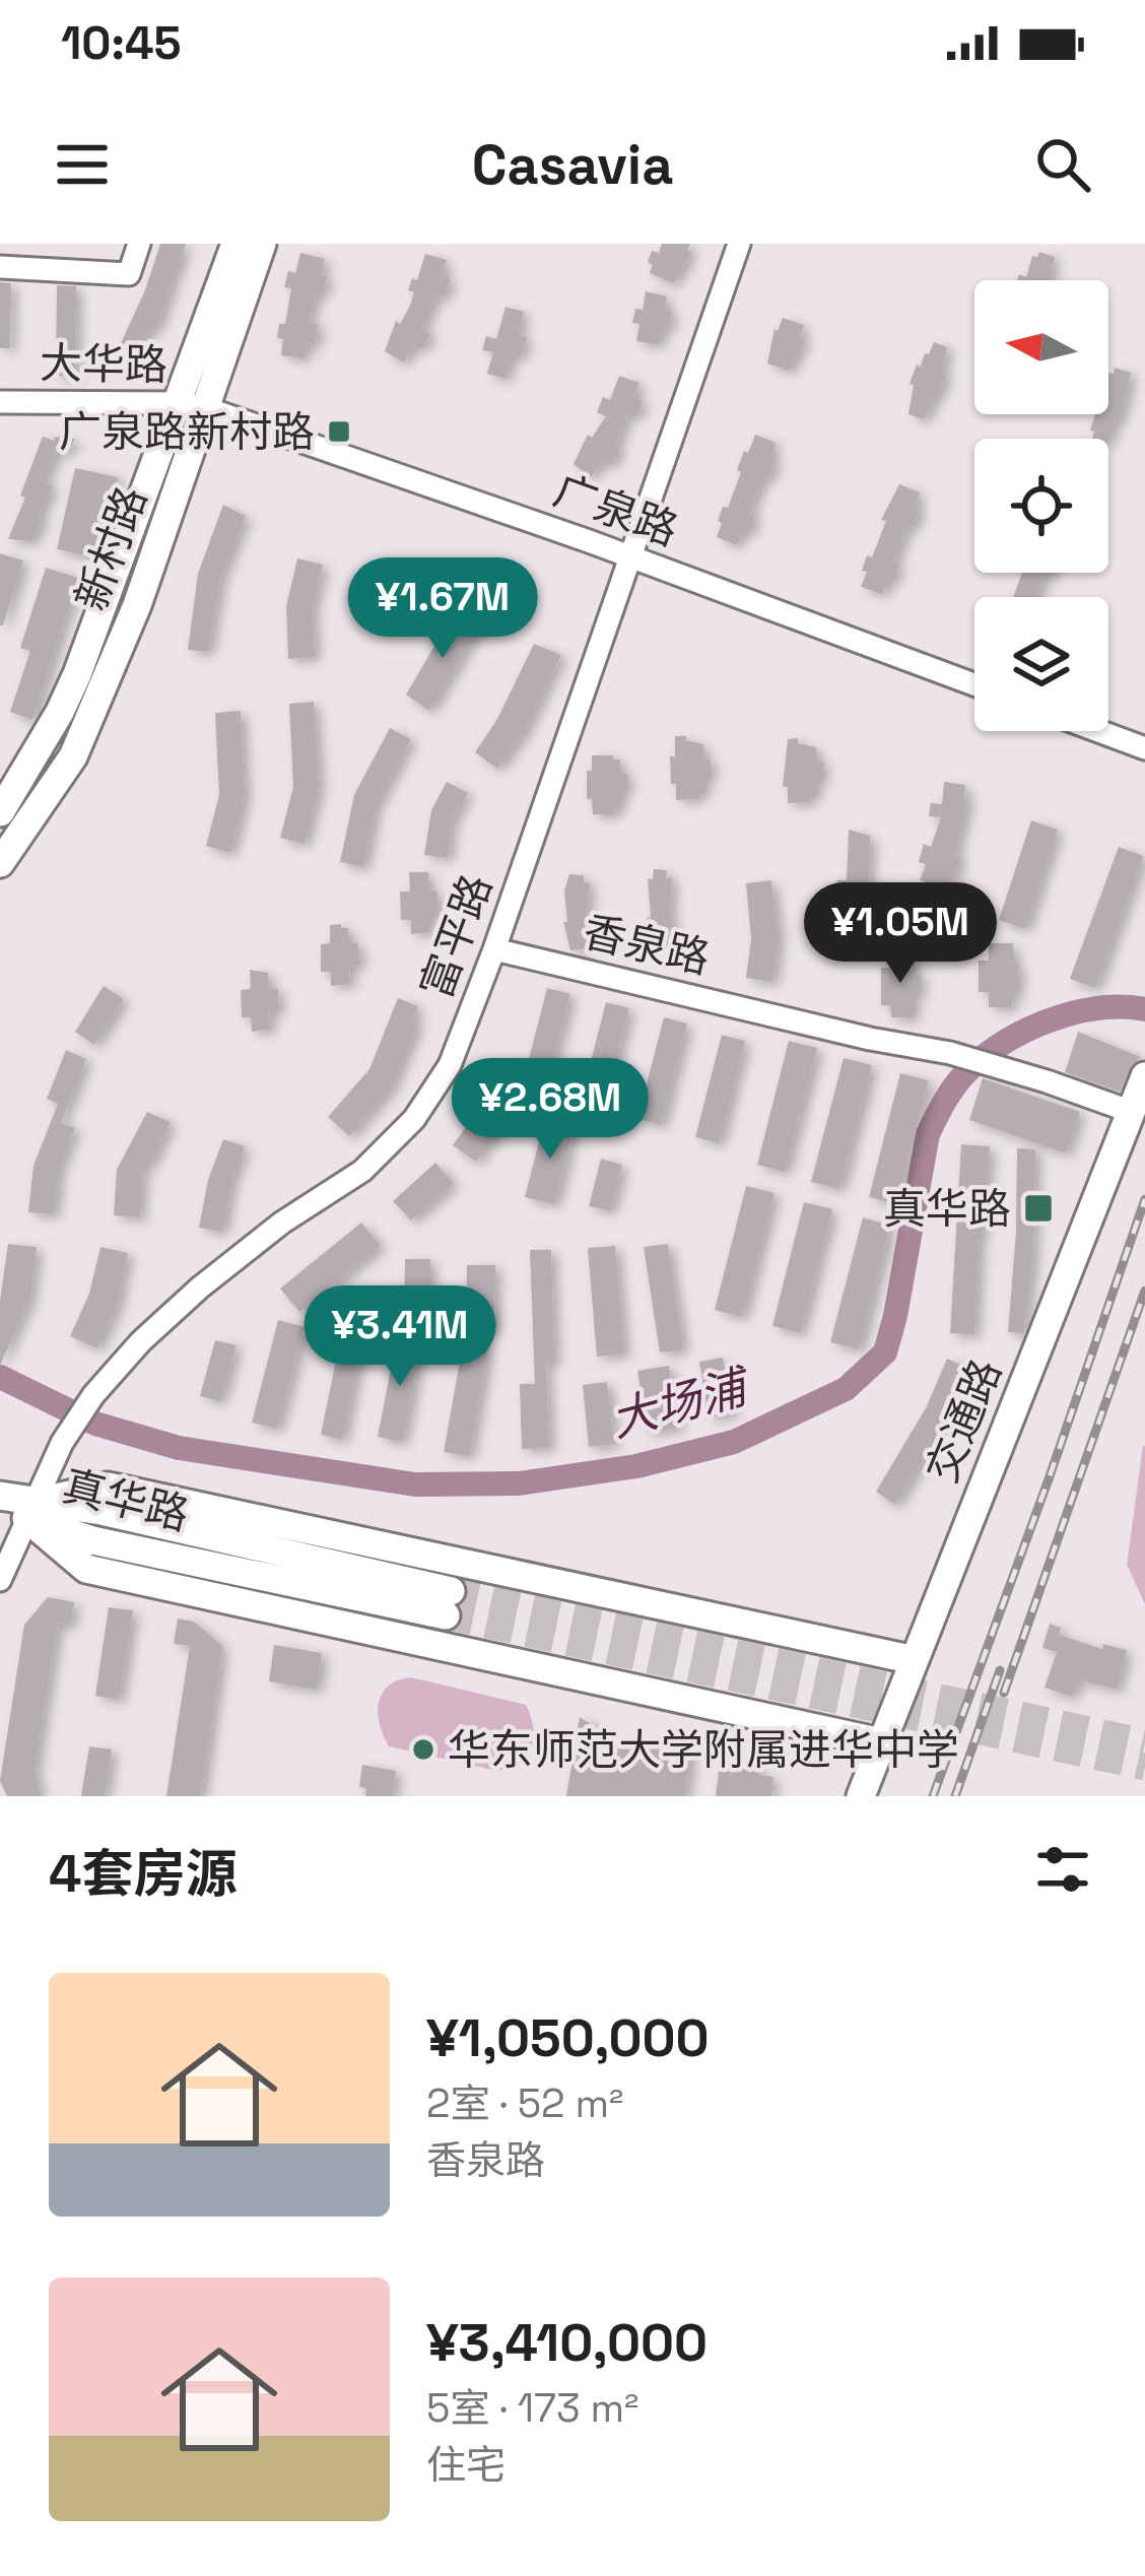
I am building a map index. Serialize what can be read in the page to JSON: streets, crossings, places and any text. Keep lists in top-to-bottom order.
{
  "streets": {
    "main road": ["新村路", "交通路", "真华路"],
    "street": [
      "大华路",
      "广泉路",
      "富平路",
      "香泉路"
    ]
  },
  "crossings": [
    ["大华路", "广泉路"],
    ["大华路", "新村路"],
    ["广泉路", "新村路"],
    ["广泉路", "富平路"],
    ["富平路", "香泉路"],
    ["富平路", "真华路"],
    ["香泉路", "交通路"]
  ],
  "water": ["大场浦"],
  "places": {
    "transit": ["广泉路新村路", "真华路"],
    "other": ["华东师范大学附属进华中学"]
  },
  "north": "left",
  "page": {
    "status": "10:45",
    "header": "Casavia",
    "price": [
      "¥1.67M",
      "¥1.05M",
      "¥2.68M",
      "¥3.41M"
    ],
    "heading": "4套房源",
    "list": [
      {
        "name": "¥1,050,000",
        "note": "2室 · 52 m² · 香泉路"
      },
      {
        "name": "¥3,410,000",
        "note": "5室 · 173 m² · 住宅"
      }
    ]
  }
}
